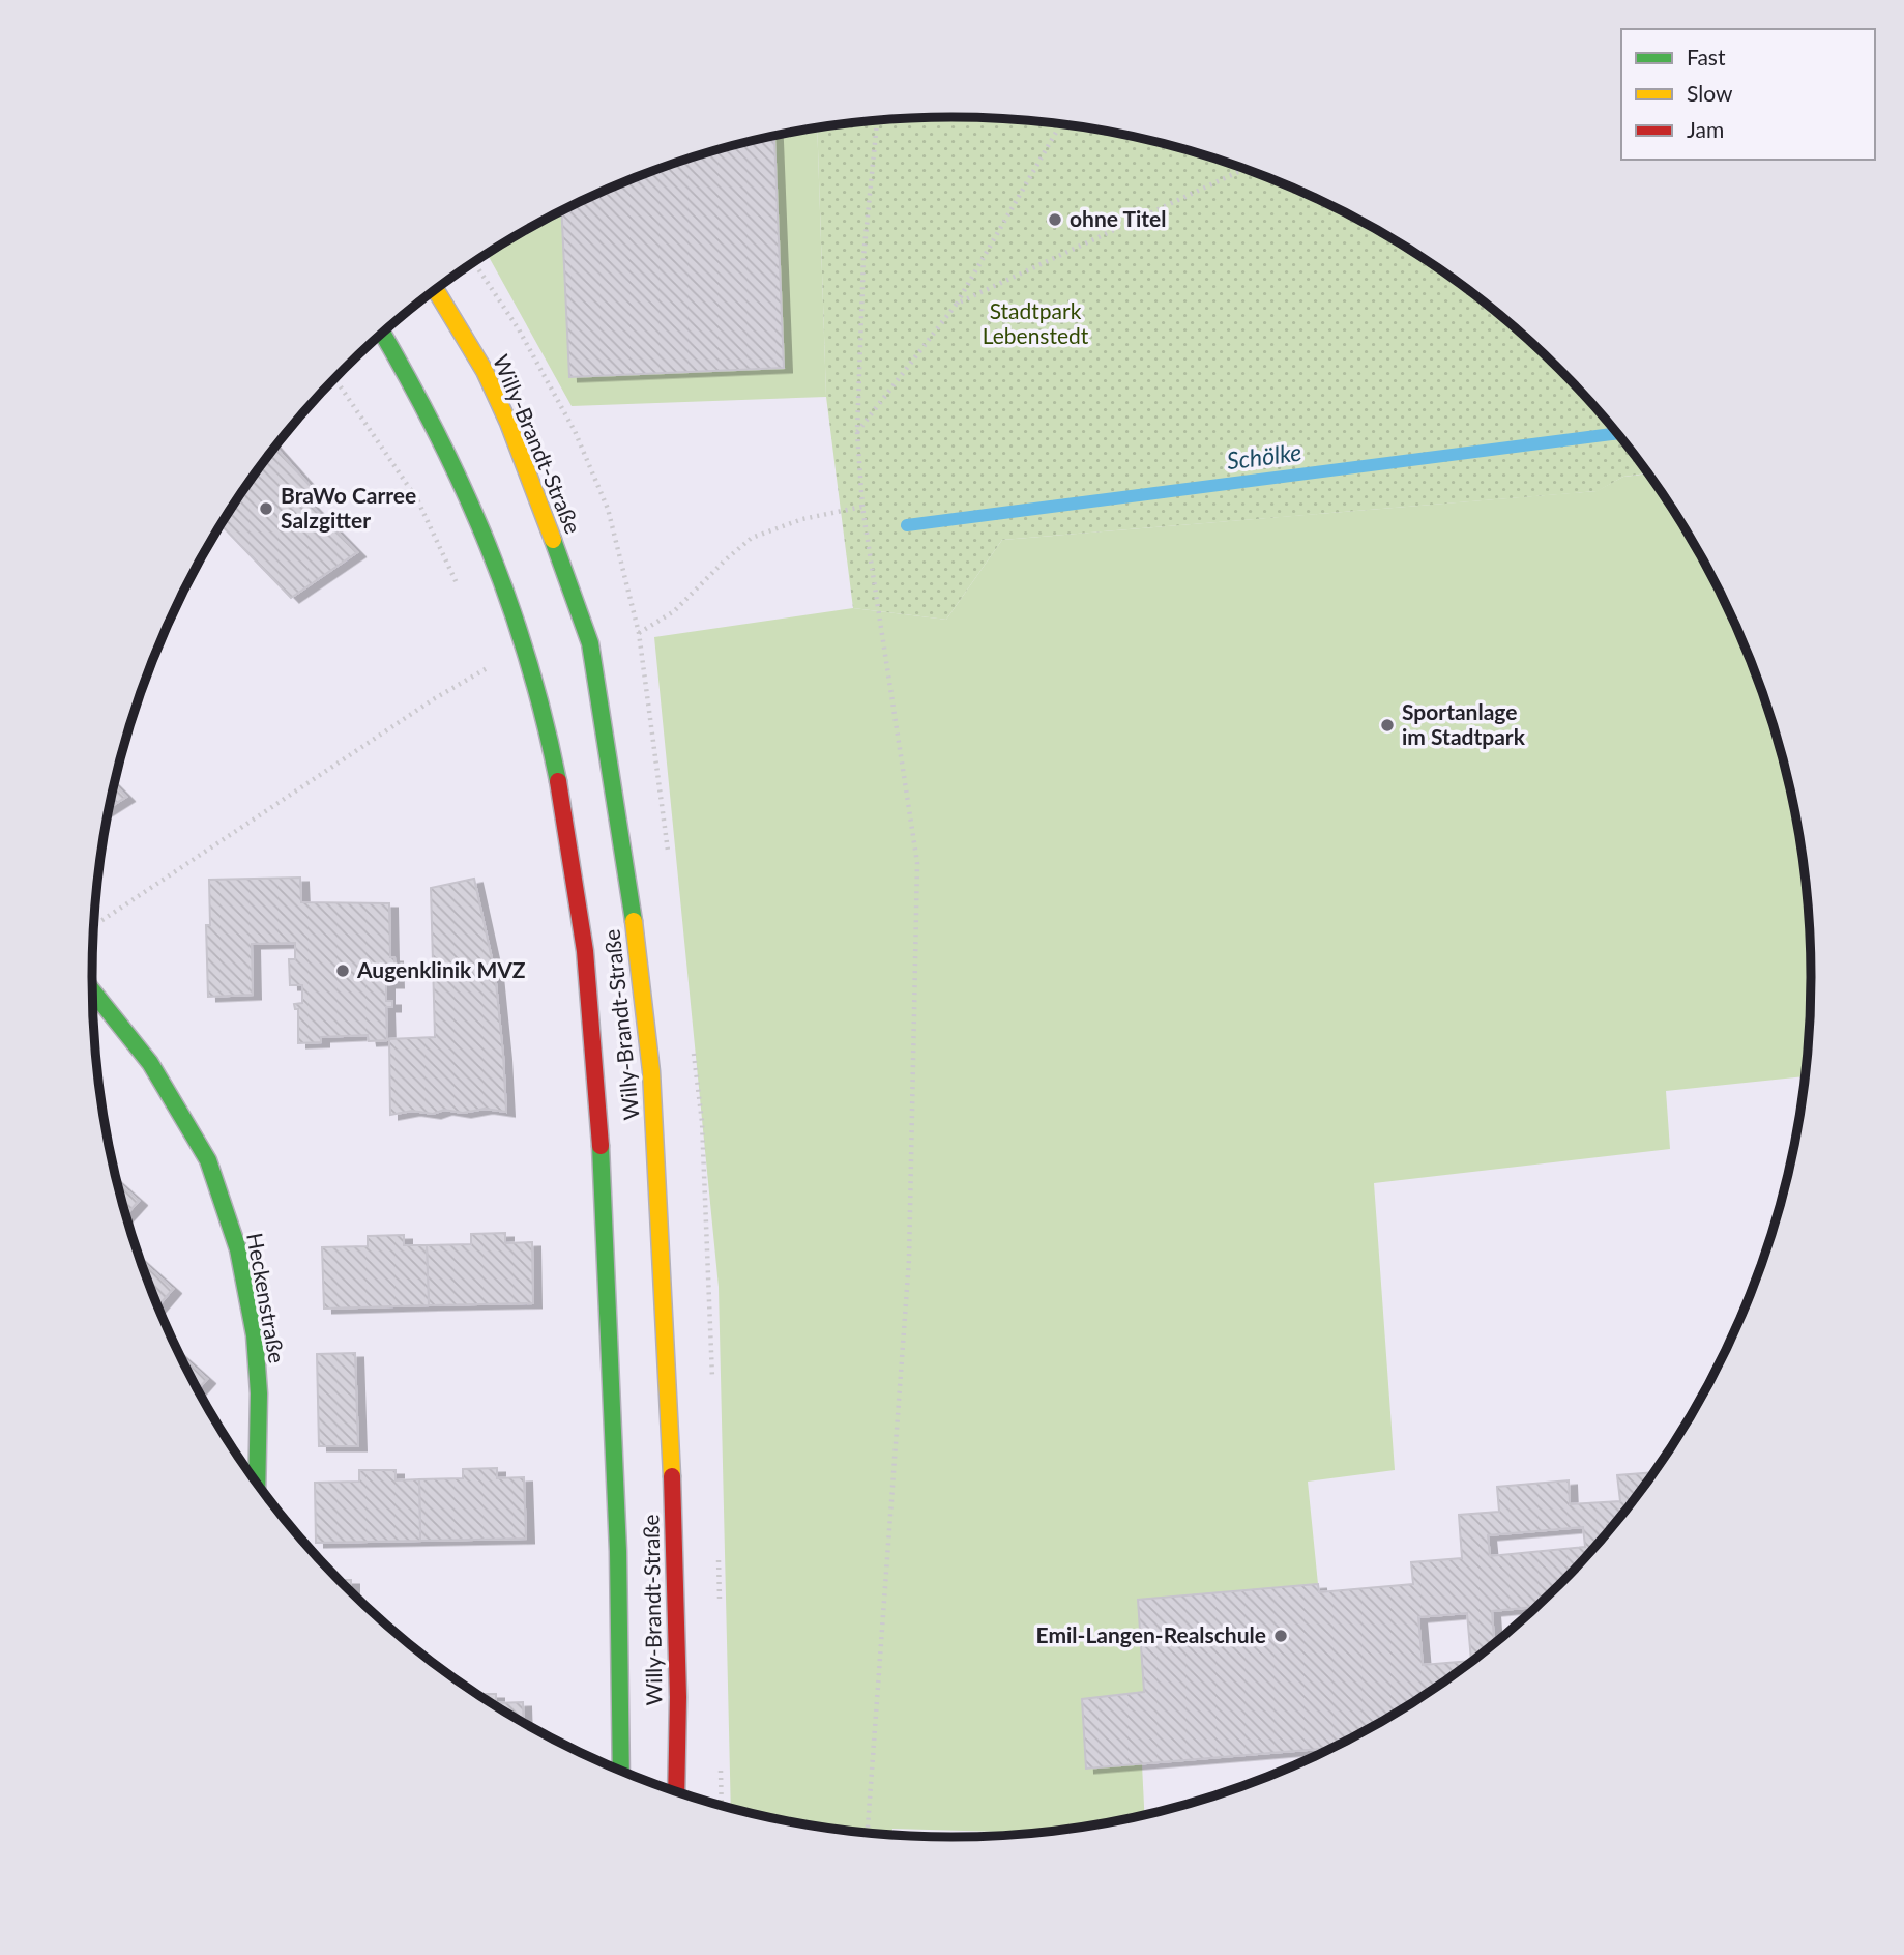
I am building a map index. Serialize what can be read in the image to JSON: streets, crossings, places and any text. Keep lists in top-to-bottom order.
{
  "streets": {
    "street": ["Willy-Brandt-Straße", "Heckenstraße"]
  },
  "water": ["Schölke"],
  "parks": ["Stadtpark Lebenstedt"],
  "places": [
    "ohne Titel",
    "BraWo Carree Salzgitter",
    "Sportanlage im Stadtpark",
    "Augenklinik MVZ",
    "Emil-Langen-Realschule"
  ],
  "legend": ["Fast", "Slow", "Jam"]
}
